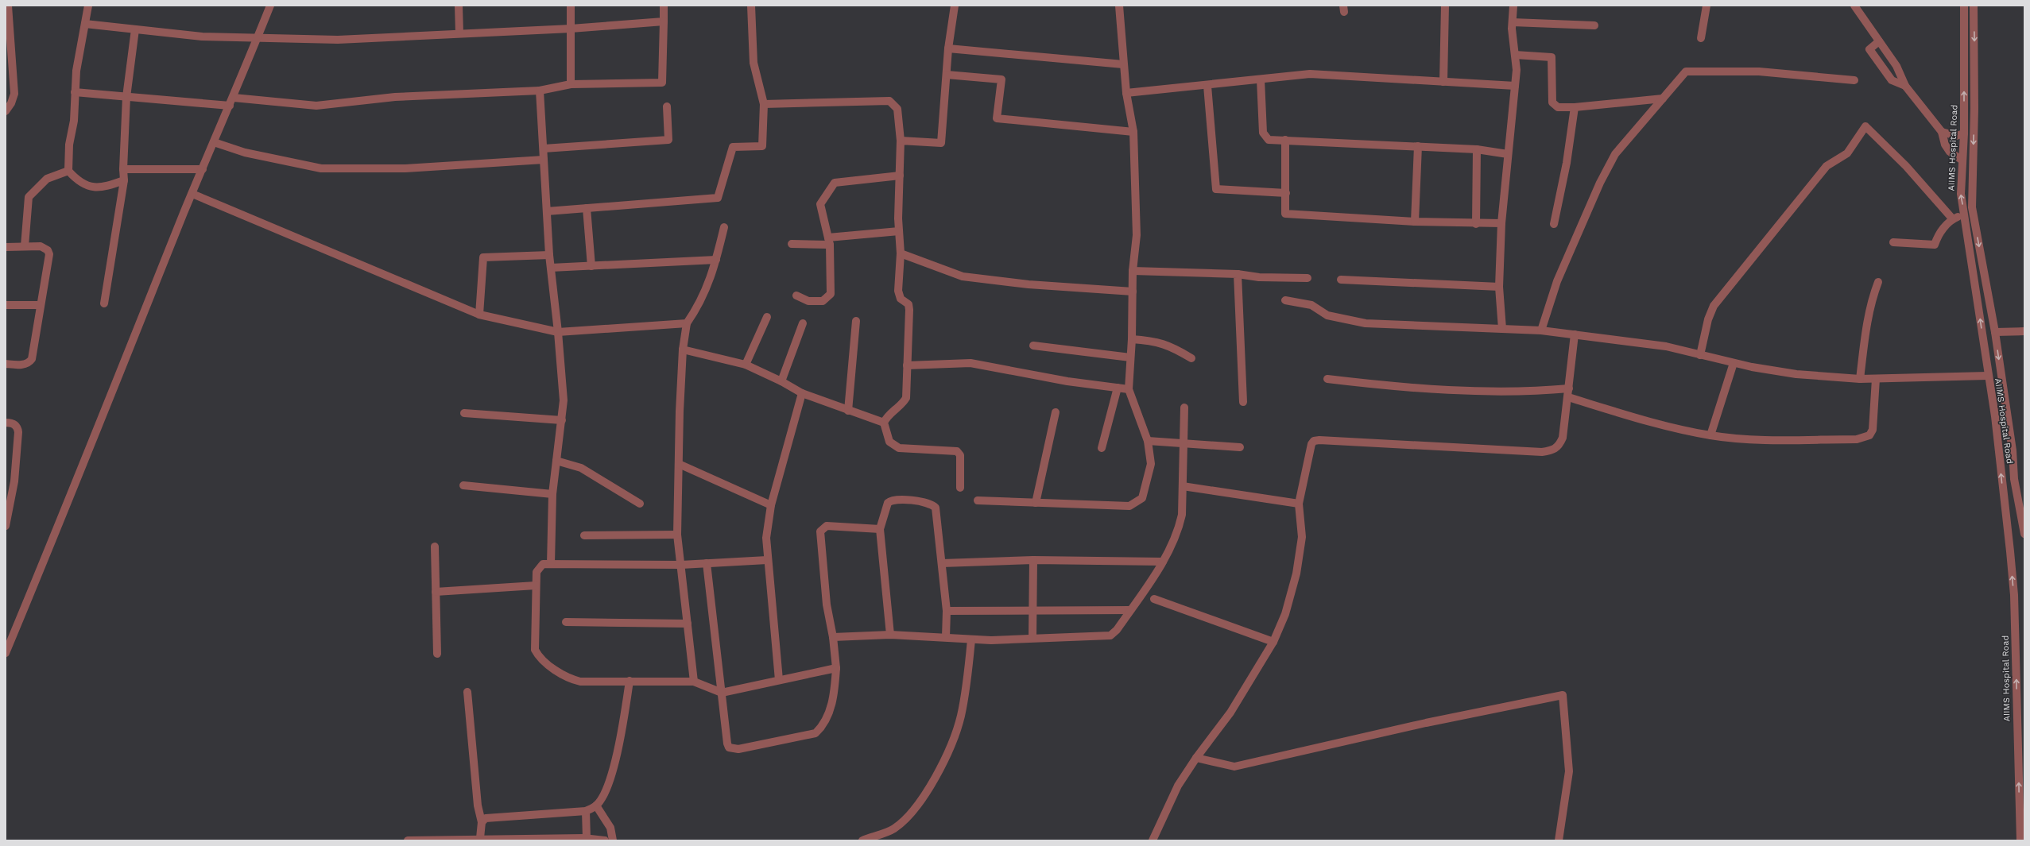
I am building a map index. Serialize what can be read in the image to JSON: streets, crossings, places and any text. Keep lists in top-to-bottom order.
{
  "streets": {
    "street": ["AIIMS Hospital Road"]
  }
}
